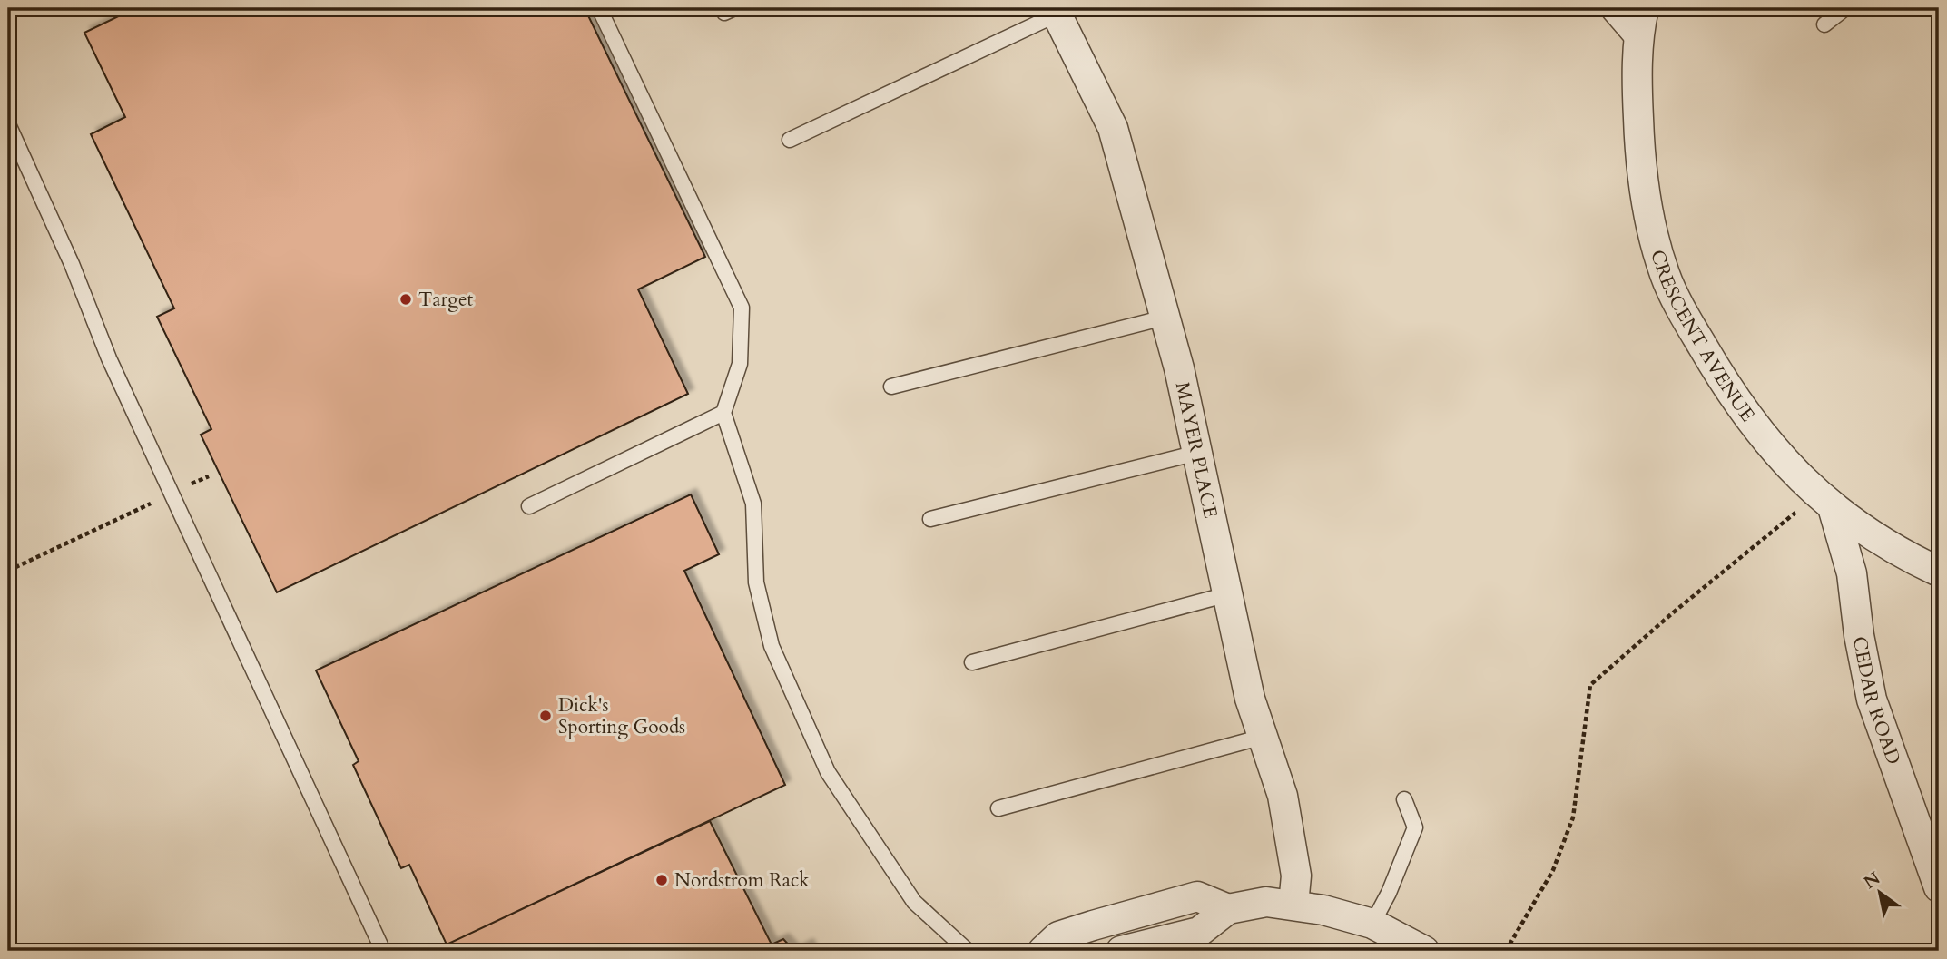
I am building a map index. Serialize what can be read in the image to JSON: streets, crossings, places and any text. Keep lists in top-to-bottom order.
{
  "streets": {
    "street": ["CRESCENT AVENUE", "MAYER PLACE", "CEDAR ROAD"]
  },
  "crossings": [
    ["CRESCENT AVENUE", "CEDAR ROAD"]
  ],
  "places": ["Target", "Dick's Sporting Goods", "Nordstrom Rack"],
  "north": "top left"
}
